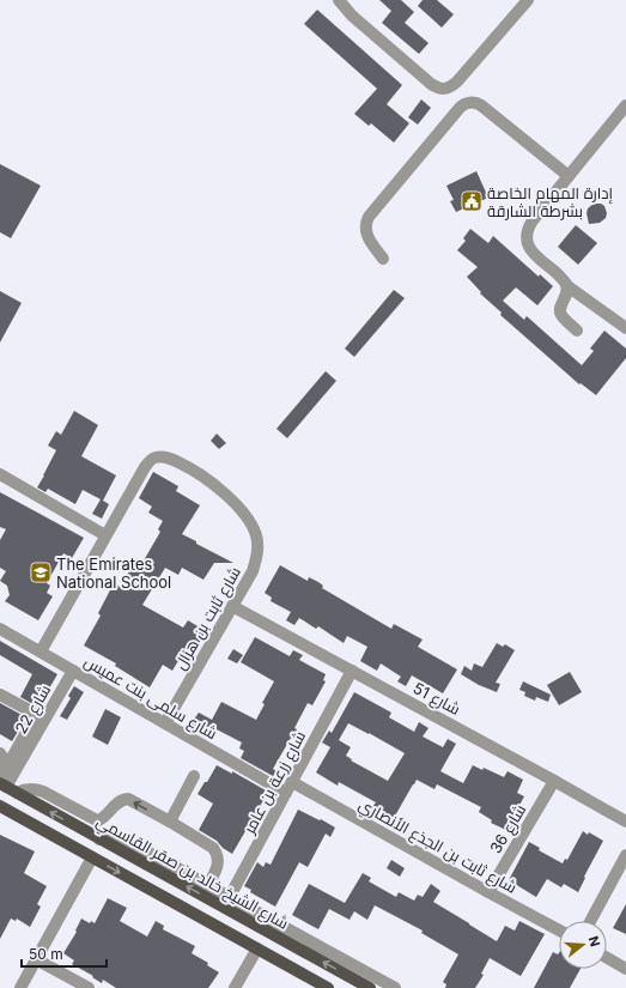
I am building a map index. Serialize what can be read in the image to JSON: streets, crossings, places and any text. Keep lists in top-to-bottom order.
{
  "streets": {
    "main road": ["شارع الشيخ خالد بن صقر القاسمي"],
    "street": [
      "شارع ثابت بن هزال",
      "شارع سلمى بنت عميس",
      "شارع 51",
      "شارع 22",
      "شارع زرعة بن عامر",
      "شارع 36",
      "شارع ثابت بن الجذع الأنصاري"
    ]
  },
  "crossings": [
    ["شارع ثابت بن هزال", "شارع سلمى بنت عميس"],
    ["شارع ثابت بن هزال", "شارع 51"],
    ["شارع سلمى بنت عميس", "شارع 22"],
    ["شارع سلمى بنت عميس", "شارع زرعة بن عامر"],
    ["شارع 51", "شارع زرعة بن عامر"],
    ["شارع 51", "شارع 36"],
    ["شارع 22", "شارع الشيخ خالد بن صقر القاسمي"],
    ["شارع زرعة بن عامر", "شارع ثابت بن الجذع الأنصاري"],
    ["شارع زرعة بن عامر", "شارع الشيخ خالد بن صقر القاسمي"],
    ["شارع 36", "شارع ثابت بن الجذع الأنصاري"]
  ],
  "places": {
    "public building": ["إدارة المهام الخاصة بشرطة الشارقة"],
    "school or university": ["The Emirates National School"]
  },
  "scale_bar": "50 m",
  "north": "right"
}
